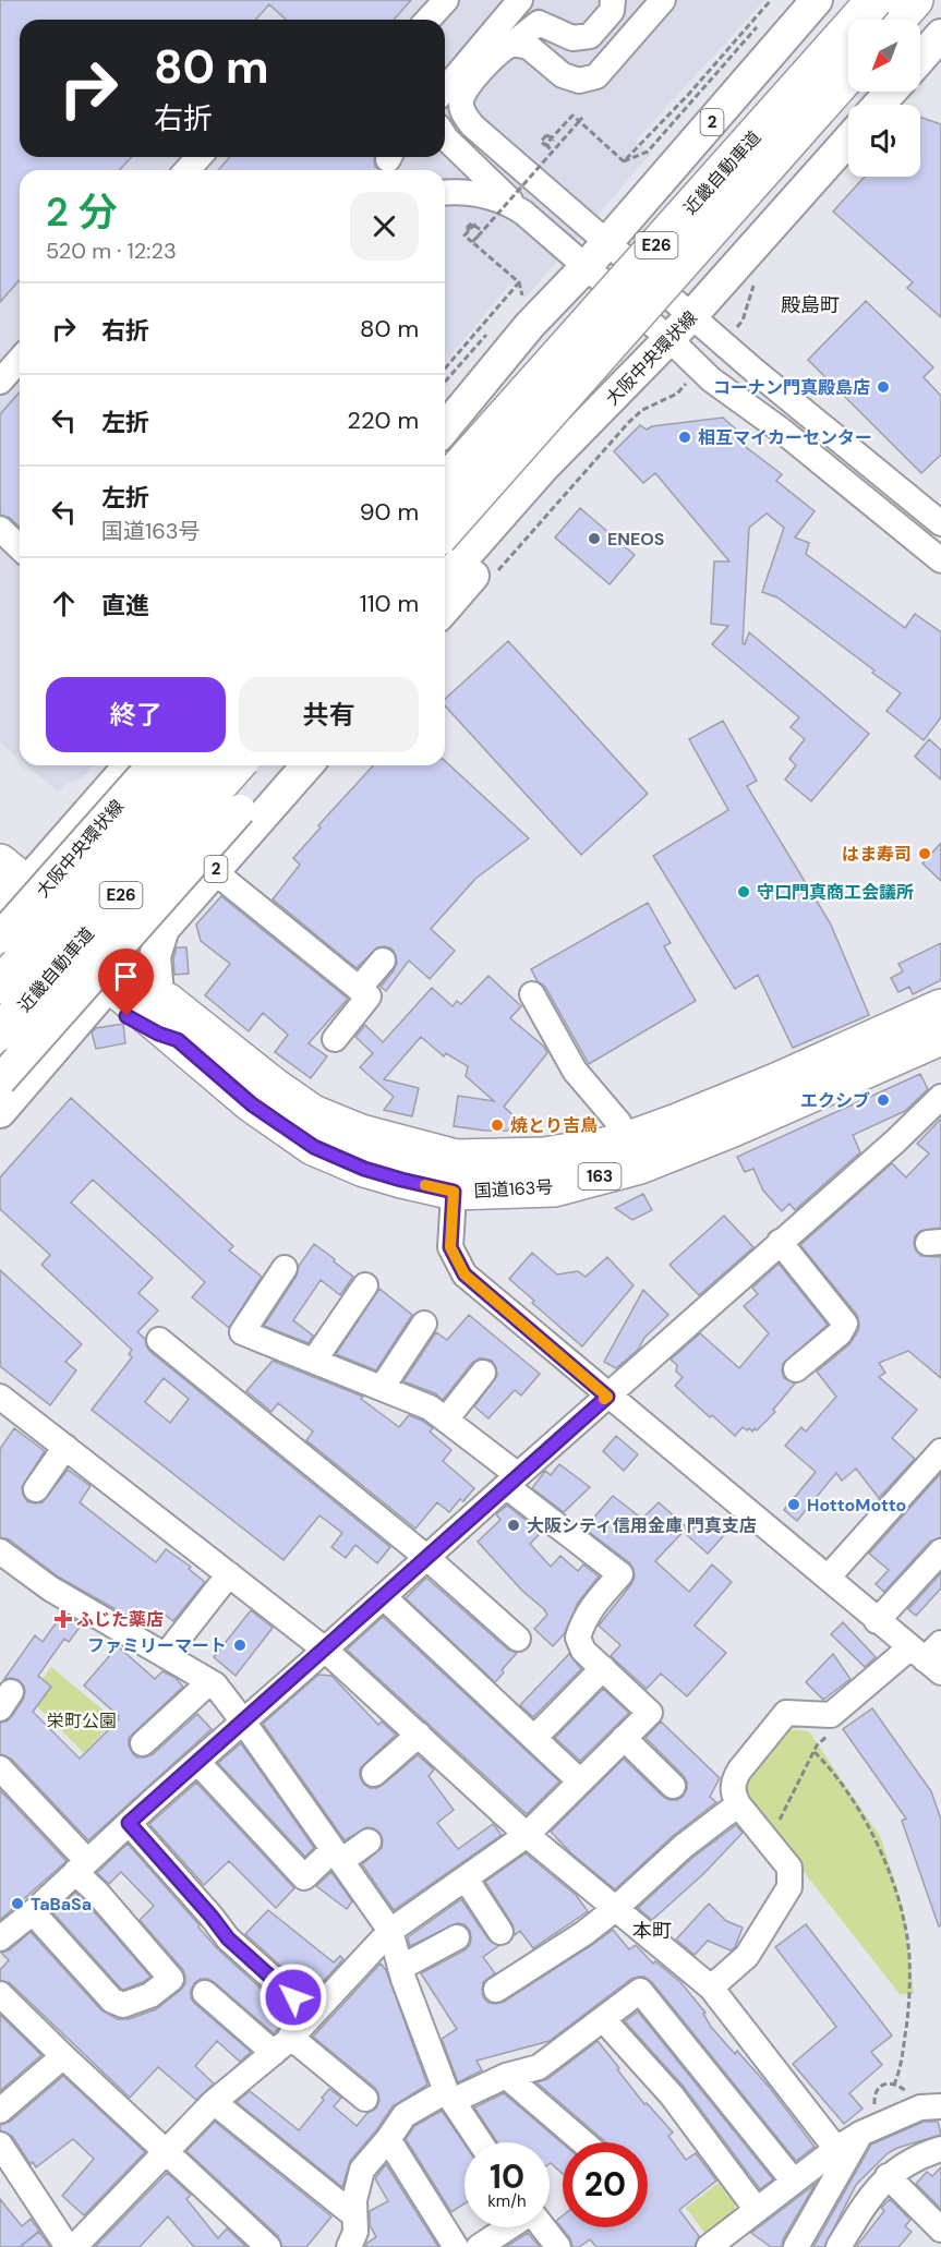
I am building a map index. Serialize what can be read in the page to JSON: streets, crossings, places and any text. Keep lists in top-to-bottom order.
{
  "streets": {
    "highway": [
      "近畿自動車道",
      "E26",
      "163",
      "国道163号"
    ],
    "main road": ["2", "大阪中央環状線"]
  },
  "crossings": [
    ["2", "国道163号"]
  ],
  "districts": ["殿島町", "本町"],
  "parks": ["栄町公園"],
  "places": {
    "other": [
      "コーナン門真殿島店",
      "相互マイカーセンター",
      "ENEOS",
      "はま寿司",
      "守口門真商工会議所",
      "エクシブ",
      "焼とり吉鳥",
      "HottoMotto",
      "大阪シティ信用金庫 門真支店",
      "ファミリーマート",
      "TaBaSa"
    ],
    "health": ["ふじた薬店"]
  },
  "north": "bottom left",
  "page": {
    "turn": ["80 m", "右折"],
    "heading": ["2 分", "520 m · 12:23"],
    "list": [
      {
        "name": "右折",
        "value": "80 m"
      },
      {
        "name": "左折",
        "value": "220 m"
      },
      {
        "name": "左折",
        "note": "国道163号",
        "value": "90 m"
      },
      {
        "name": "直進",
        "value": "110 m"
      }
    ],
    "buttons": ["終了", "共有"],
    "speed": "10 km/h",
    "limit": "20"
  }
}
